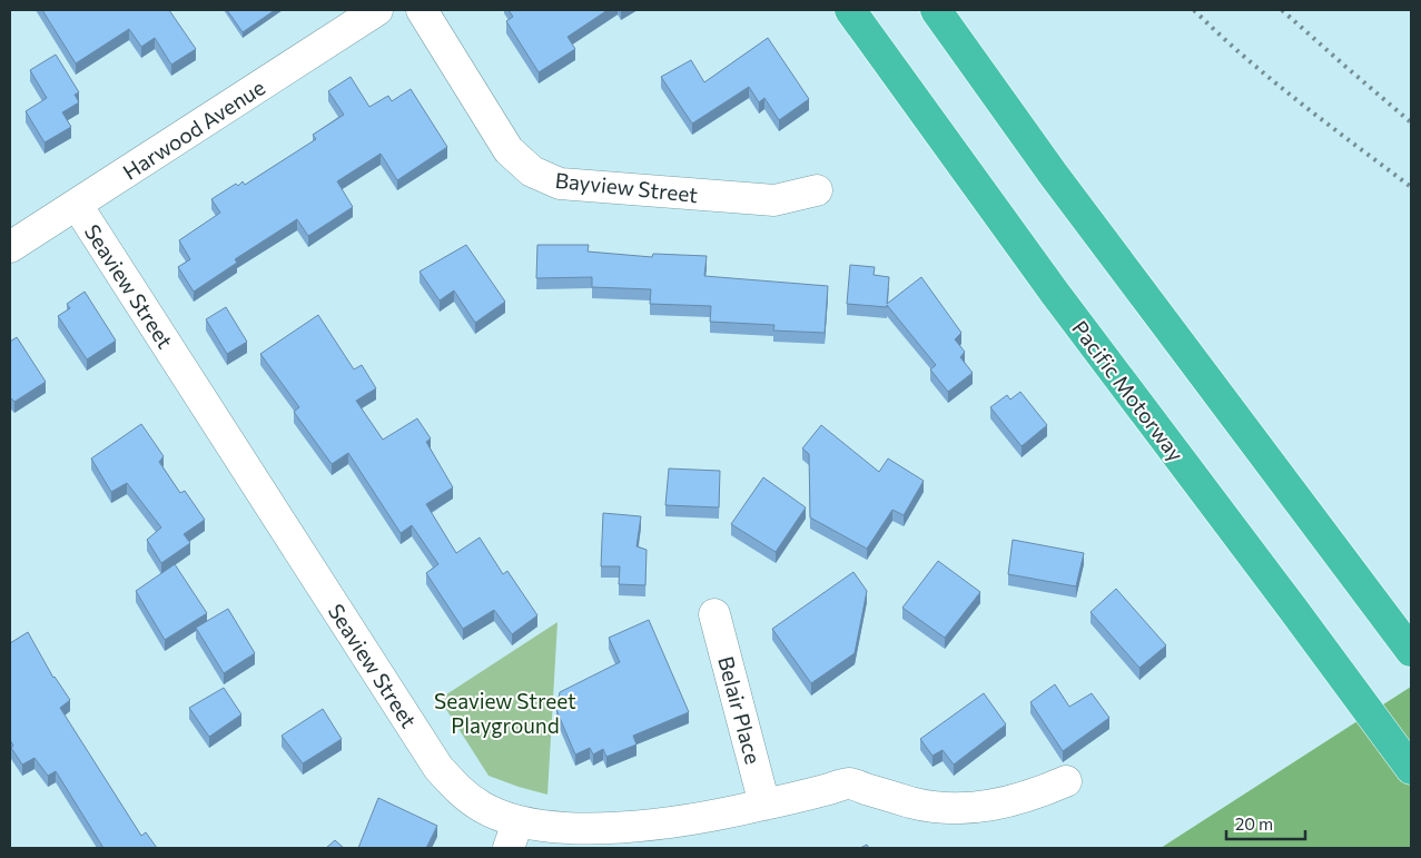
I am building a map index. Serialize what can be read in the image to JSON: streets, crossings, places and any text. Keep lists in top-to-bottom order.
{
  "streets": {
    "highway": ["Pacific Motorway"],
    "street": [
      "Harwood Avenue",
      "Bayview Street",
      "Seaview Street",
      "Belair Place"
    ]
  },
  "crossings": [
    ["Harwood Avenue", "Seaview Street"],
    ["Seaview Street", "Belair Place"]
  ],
  "parks": ["Seaview Street Playground"],
  "scale_bar": "20 m"
}
